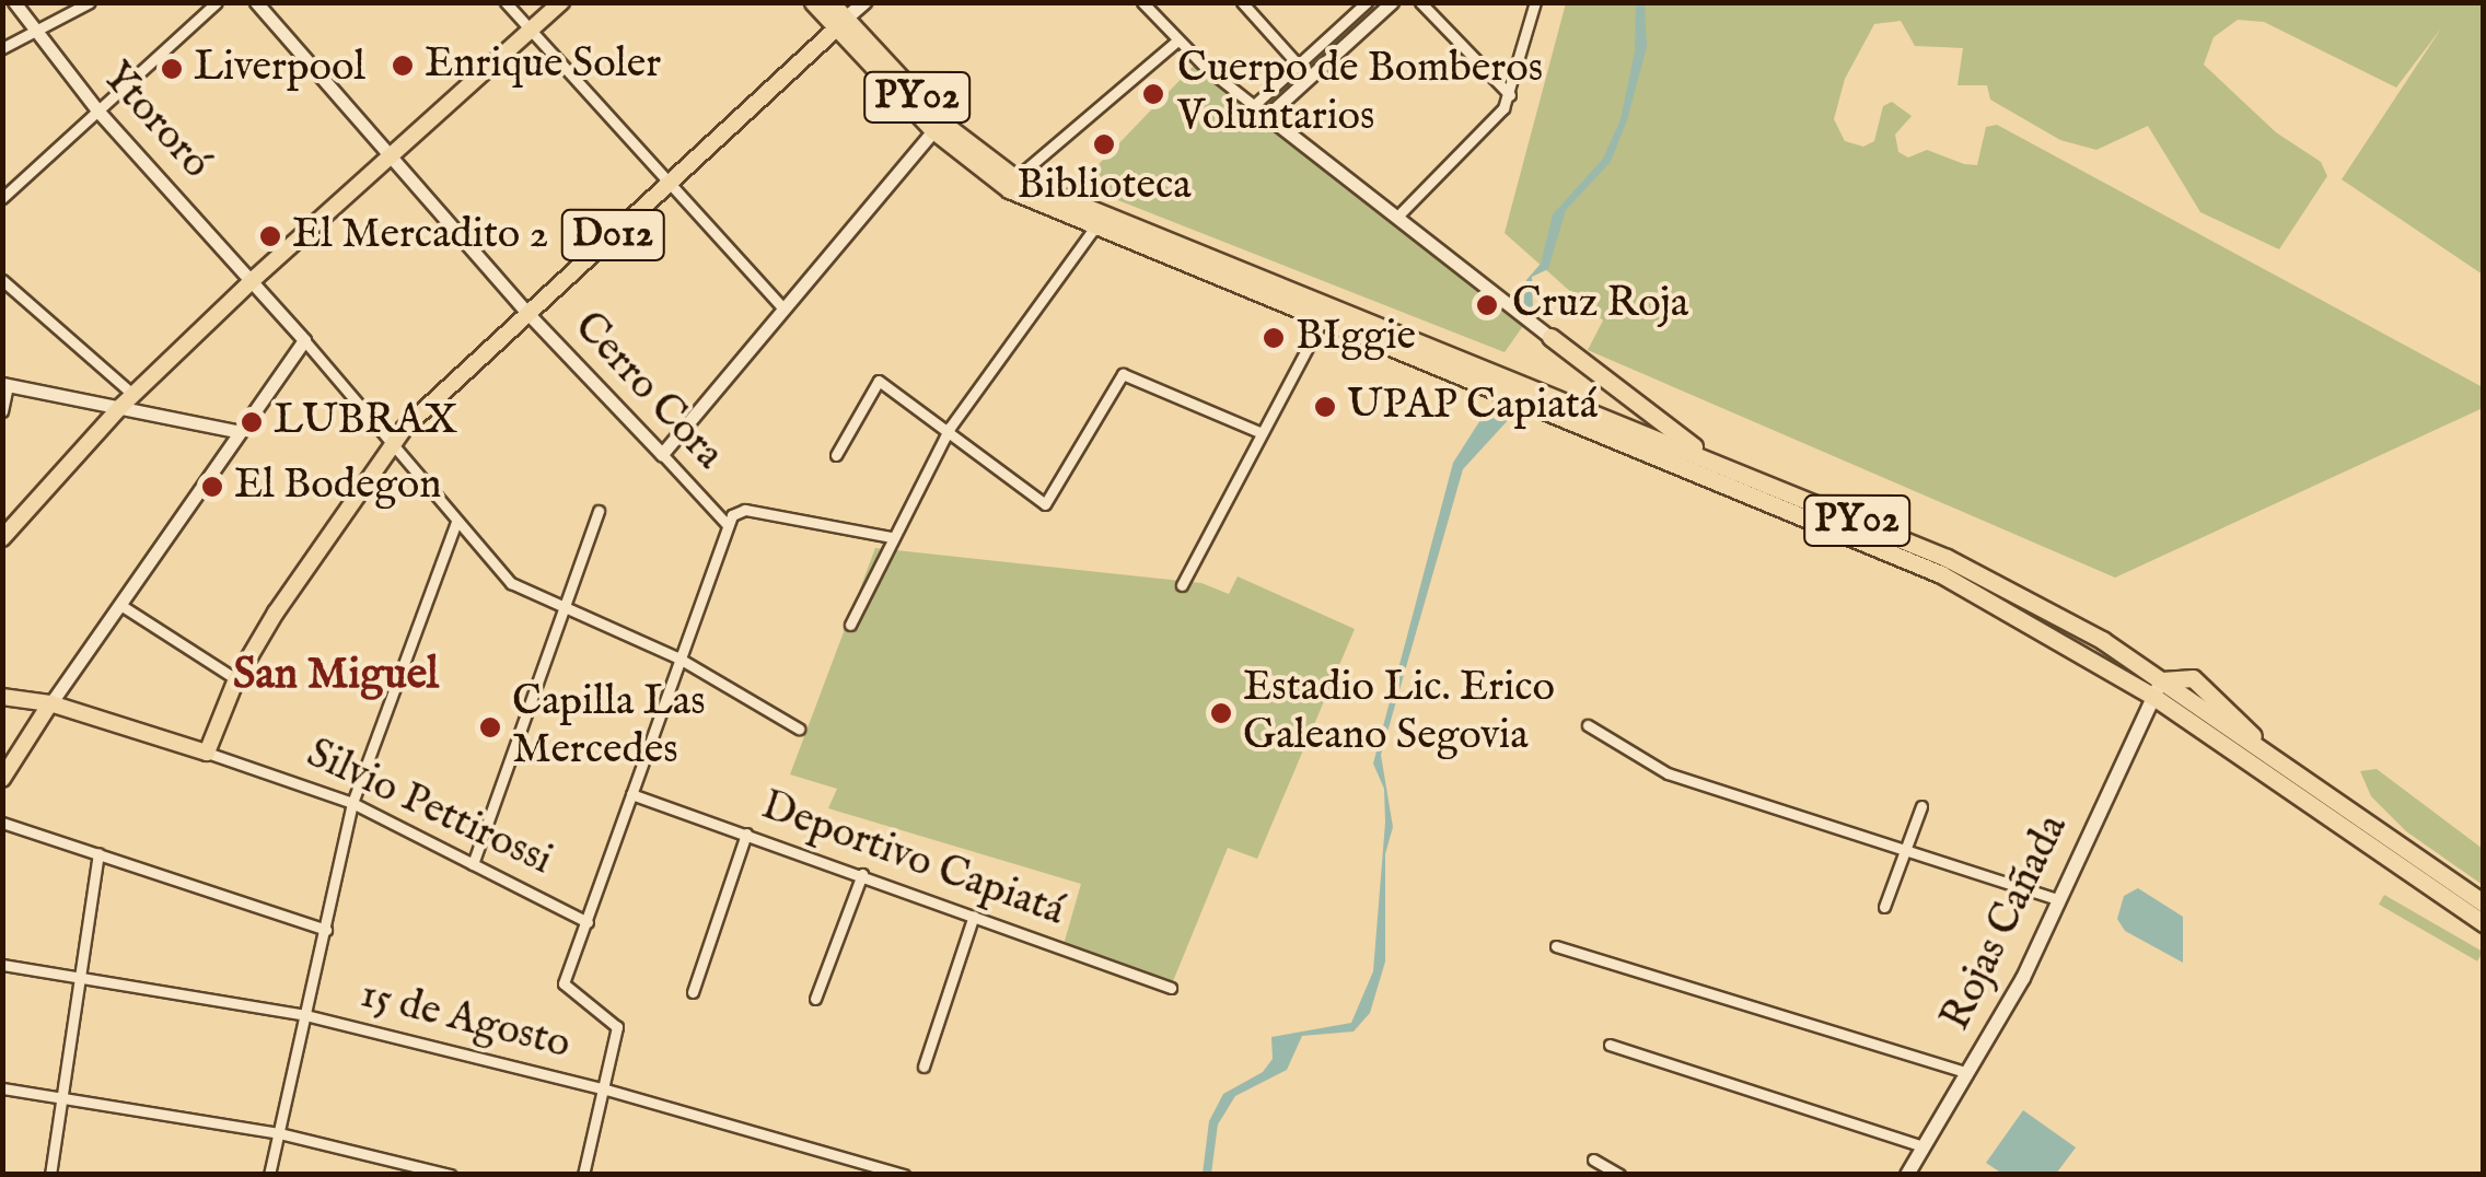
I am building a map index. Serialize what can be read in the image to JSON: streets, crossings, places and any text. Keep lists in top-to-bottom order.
{
  "streets": {
    "highway": ["PY02"],
    "main road": ["D012", "Silvio Pettirossi", "Rojas Cañada"],
    "street": [
      "Ytororó",
      "Cerro Cora",
      "Deportivo Capiatá",
      "15 de Agosto"
    ]
  },
  "crossings": [
    ["PY02", "D012"],
    ["PY02", "Rojas Cañada"],
    ["D012", "Cerro Cora"],
    ["D012", "Silvio Pettirossi"]
  ],
  "districts": ["San Miguel"],
  "places": [
    "Enrique Soler",
    "Liverpool",
    "Cuerpo de Bomberos Voluntarios",
    "Biblioteca",
    "El Mercadito 2",
    "Cruz Roja",
    "BIggie",
    "UPAP Capiatá",
    "LUBRAX",
    "El Bodegon",
    "Estadio Lic. Erico Galeano Segovia",
    "Capilla Las Mercedes"
  ]
}
